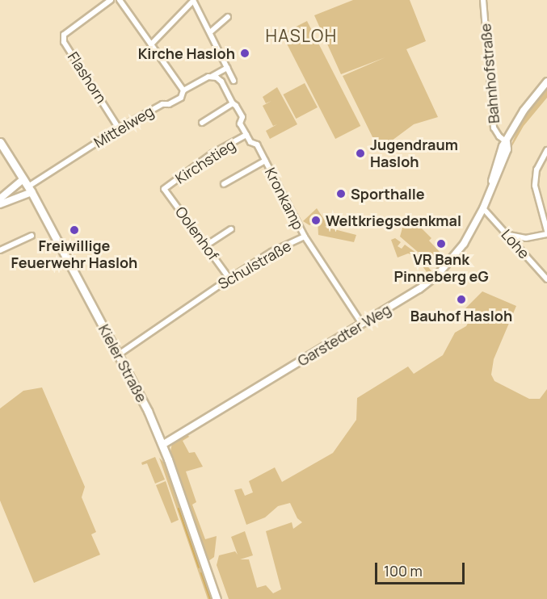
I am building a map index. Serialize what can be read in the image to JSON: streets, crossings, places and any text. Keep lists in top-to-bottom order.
{
  "streets": {
    "main road": ["Garstedter Weg", "Kieler Straße"],
    "street": [
      "Bahnhofstraße",
      "Flashorn",
      "Mittelweg",
      "Kirchstieg",
      "Kronkamp",
      "Oolenhof",
      "Lohe",
      "Schulstraße"
    ]
  },
  "crossings": [
    ["Bahnhofstraße", "Garstedter Weg"],
    ["Flashorn", "Mittelweg"],
    ["Mittelweg", "Kieler Straße"],
    ["Kirchstieg", "Kronkamp"],
    ["Kirchstieg", "Oolenhof"],
    ["Kronkamp", "Schulstraße"],
    ["Oolenhof", "Schulstraße"],
    ["Lohe", "Garstedter Weg"],
    ["Schulstraße", "Garstedter Weg"],
    ["Schulstraße", "Kieler Straße"],
    ["Garstedter Weg", "Kieler Straße"]
  ],
  "districts": ["HASLOH"],
  "places": [
    "Kirche Hasloh",
    "Jugendraum Hasloh",
    "Sporthalle",
    "Weltkriegsdenkmal",
    "Freiwillige Feuerwehr Hasloh",
    "VR Bank Pinneberg eG",
    "Bauhof Hasloh"
  ],
  "scale_bar": "100 m"
}
